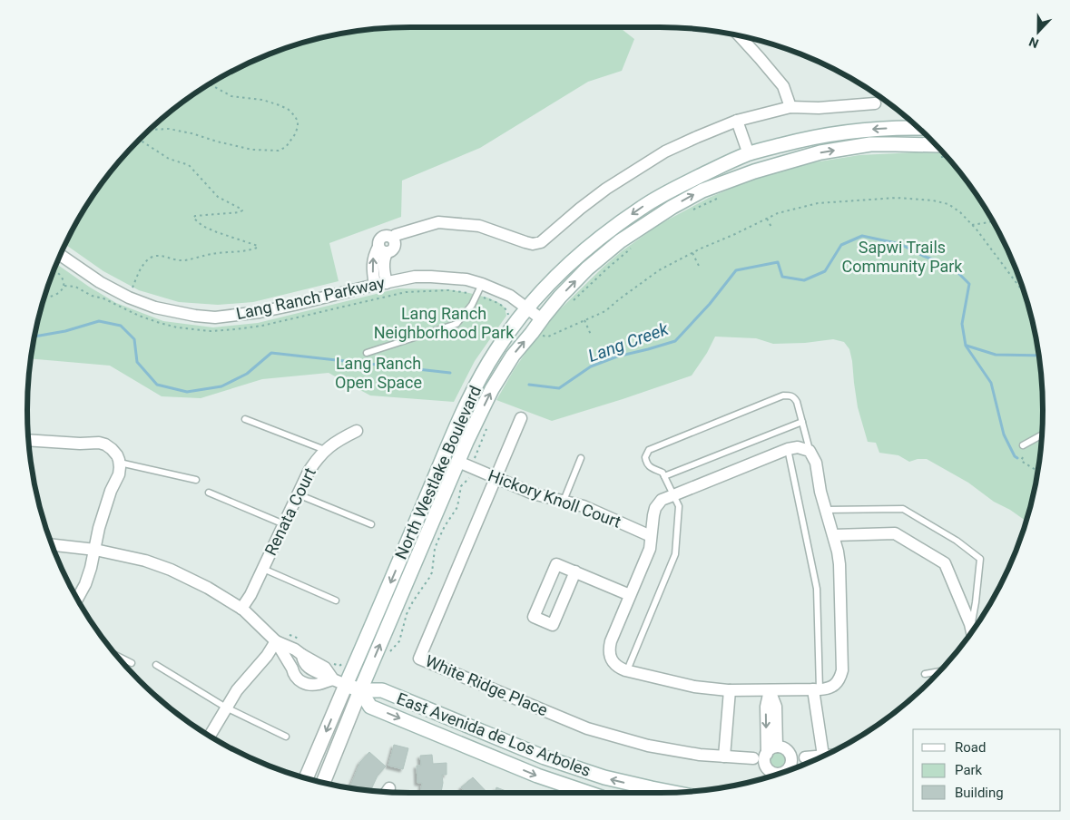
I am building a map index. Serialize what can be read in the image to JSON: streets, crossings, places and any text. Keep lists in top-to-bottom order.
{
  "streets": {
    "main road": ["North Westlake Boulevard", "East Avenida de Los Arboles"],
    "street": [
      "Lang Ranch Parkway",
      "Hickory Knoll Court",
      "Renata Court",
      "White Ridge Place"
    ]
  },
  "crossings": [
    ["Lang Ranch Parkway", "North Westlake Boulevard"],
    ["North Westlake Boulevard", "Hickory Knoll Court"],
    ["North Westlake Boulevard", "East Avenida de Los Arboles"],
    ["Hickory Knoll Court", "White Ridge Place"],
    ["Renata Court", "East Avenida de Los Arboles"]
  ],
  "water": ["Lang Creek"],
  "parks": ["Sapwi Trails Community Park", "Lang Ranch Neighborhood Park", "Lang Ranch Open Space"],
  "legend": ["Road", "Park", "Building"],
  "north": "bottom"
}
